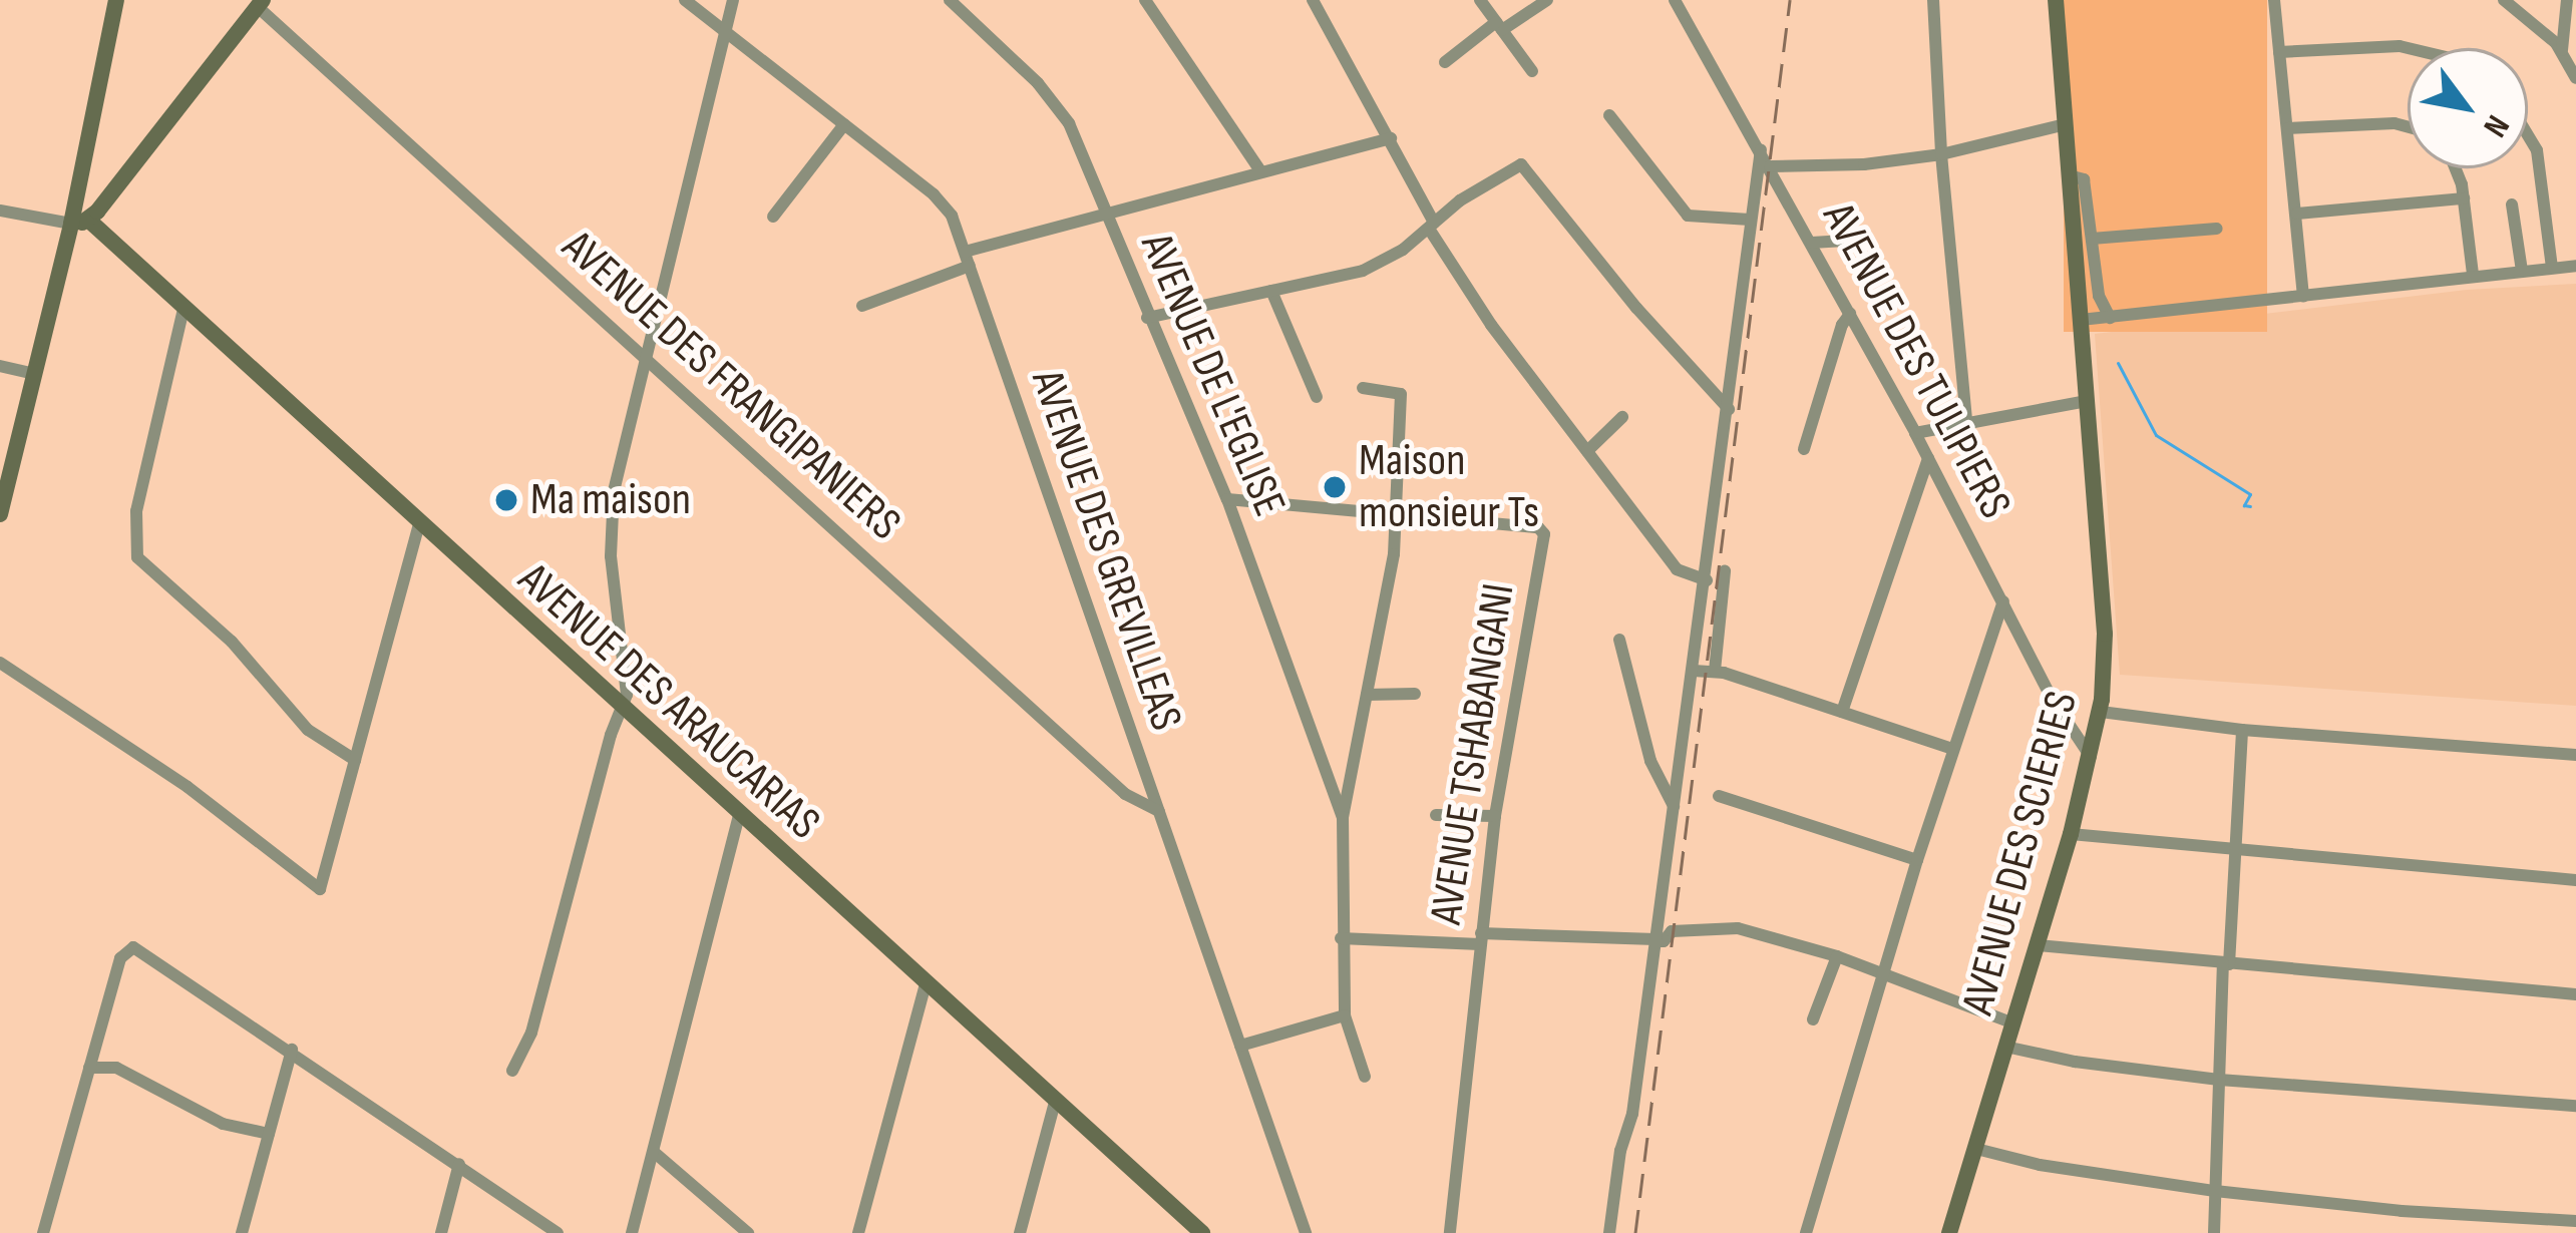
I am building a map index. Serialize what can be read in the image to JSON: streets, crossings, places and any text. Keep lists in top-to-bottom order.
{
  "streets": {
    "street": [
      "AVENUE DES TULIPIERS",
      "AVENUE DE L'EGLISE",
      "AVENUE DES FRANGIPANIERS",
      "AVENUE DES GREVILLEAS",
      "AVENUE DES ARAUCARIAS",
      "AVENUE TSHABANGANI",
      "AVENUE DES SCIERIES"
    ]
  },
  "crossings": [
    ["AVENUE DES TULIPIERS", "AVENUE DES SCIERIES"],
    ["AVENUE DE L'EGLISE", "AVENUE TSHABANGANI"],
    ["AVENUE DES FRANGIPANIERS", "AVENUE DES GREVILLEAS"]
  ],
  "places": ["Maison monsieur Ts", "Ma maison"],
  "north": "bottom right"
}
